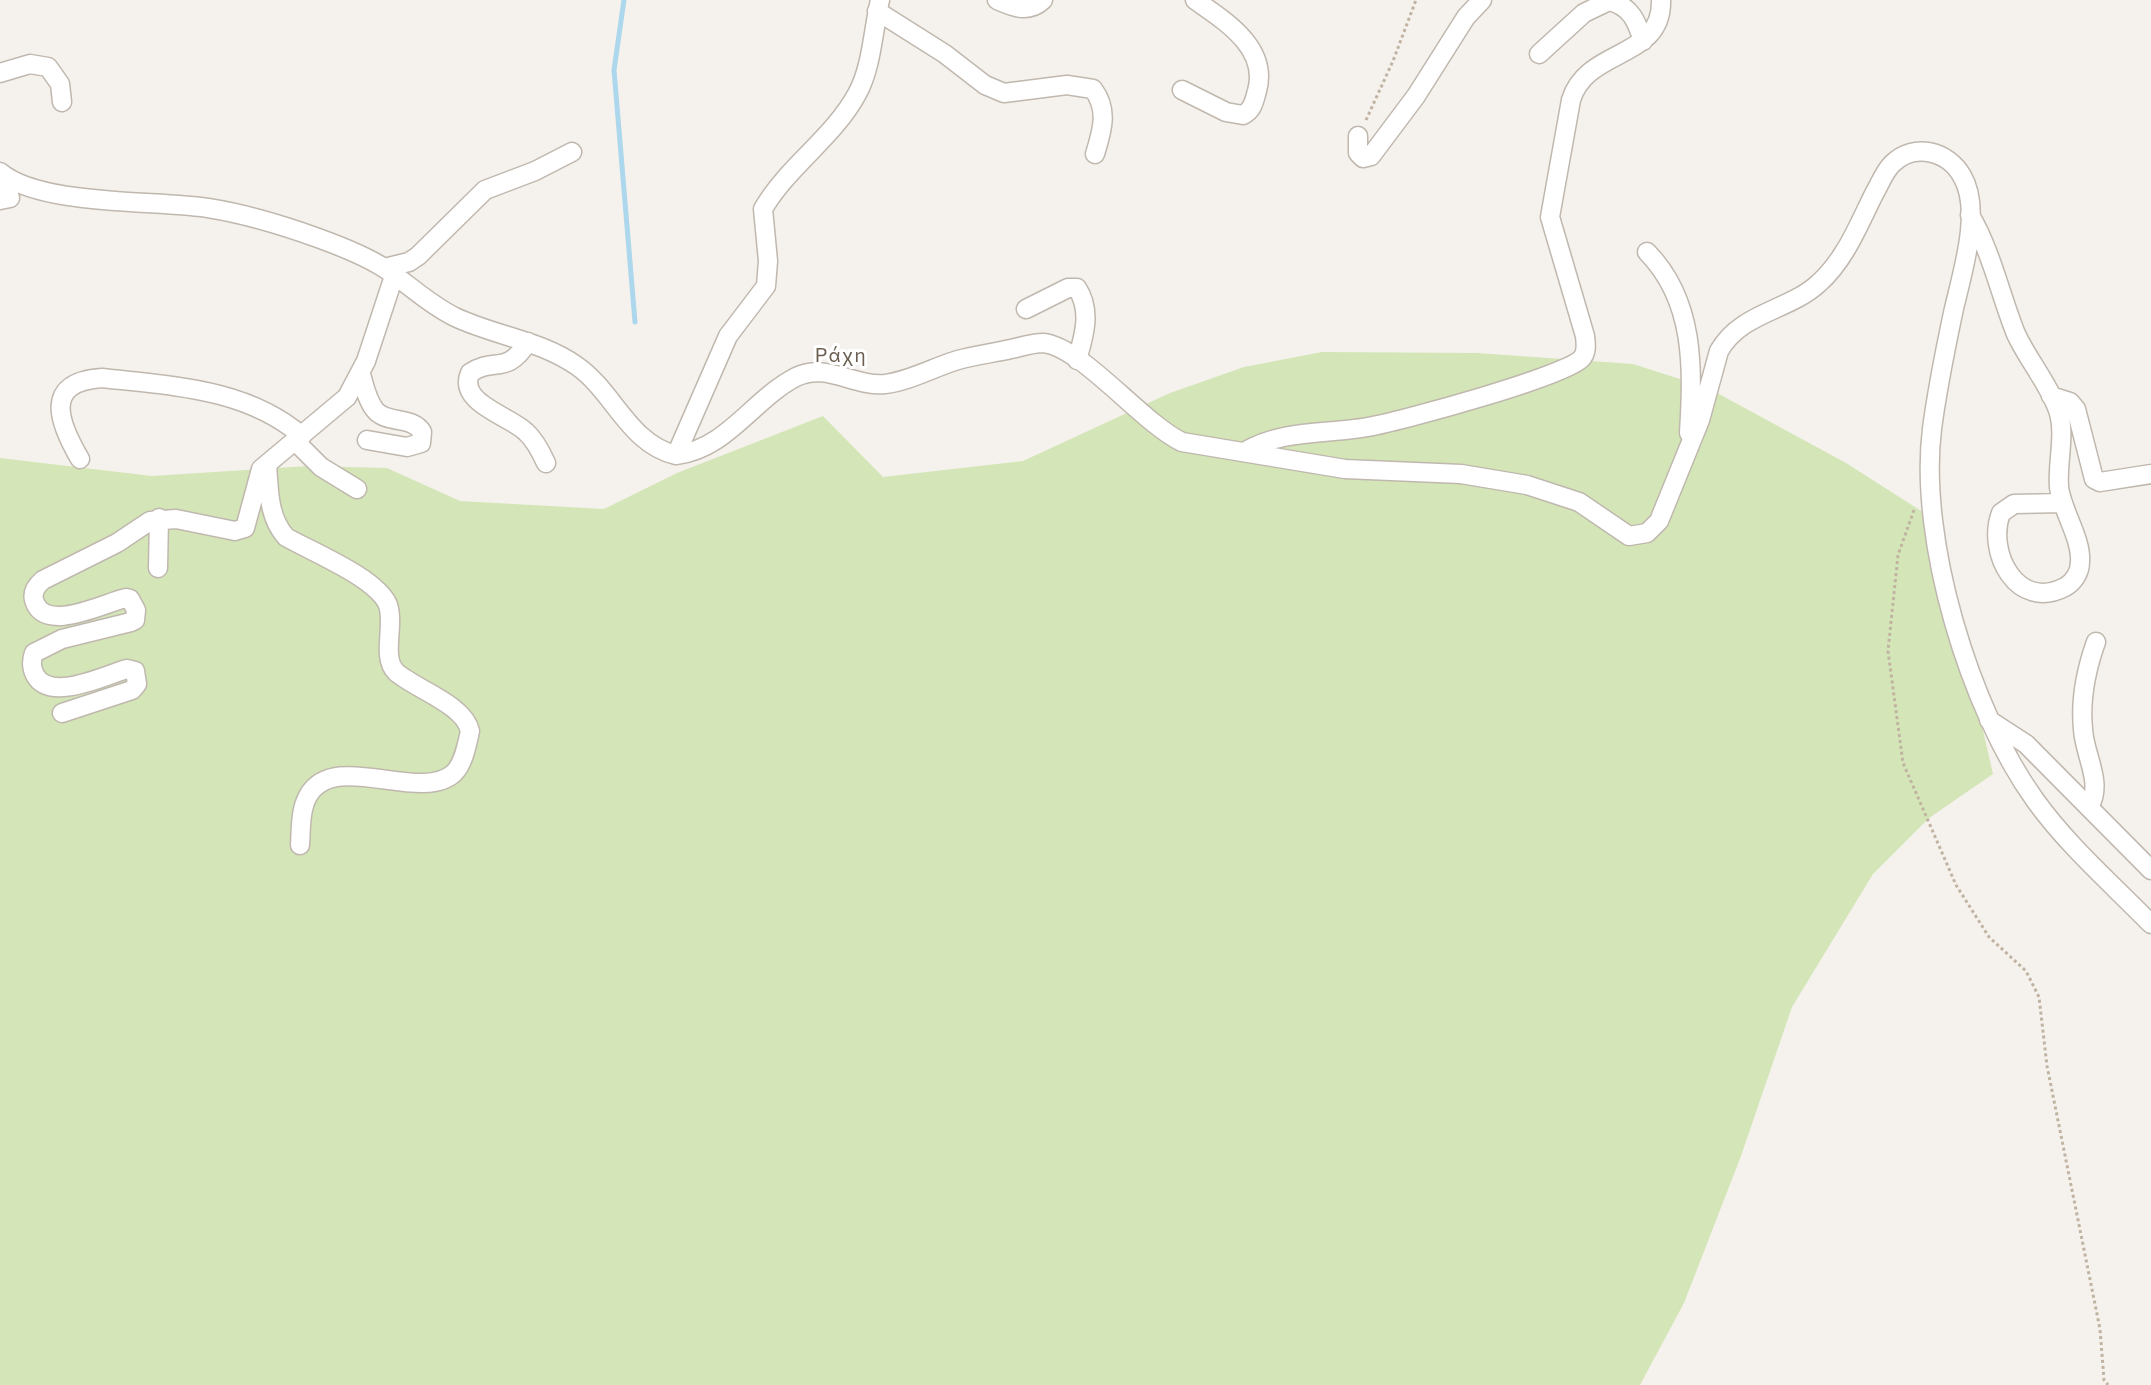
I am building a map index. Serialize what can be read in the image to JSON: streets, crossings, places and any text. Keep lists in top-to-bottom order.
{
  "districts": ["Ράχη"]
}
